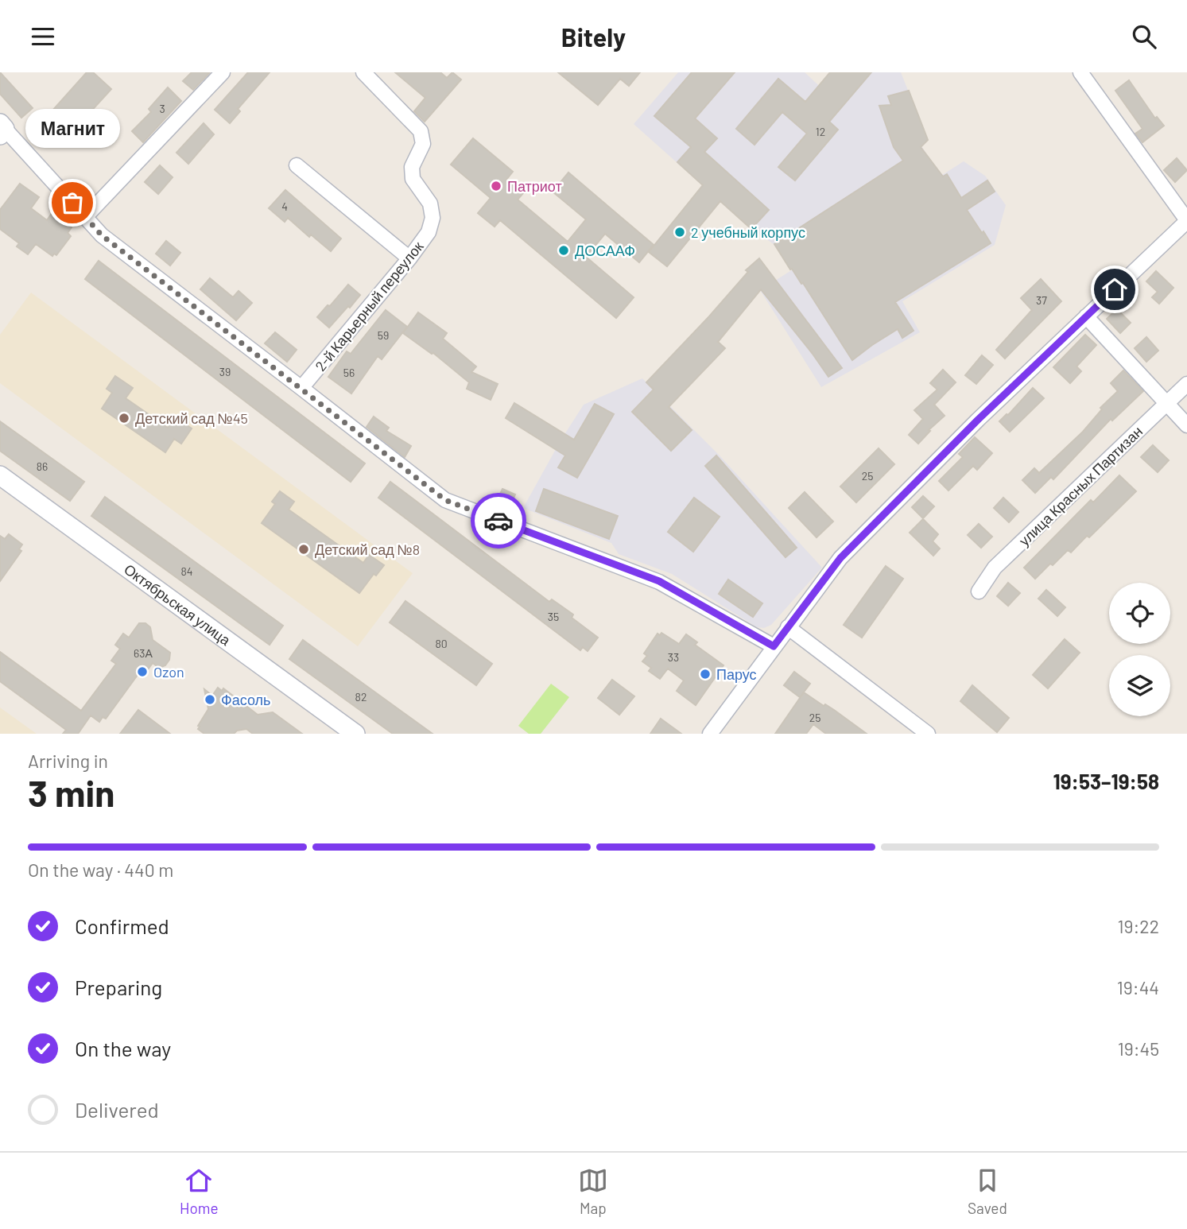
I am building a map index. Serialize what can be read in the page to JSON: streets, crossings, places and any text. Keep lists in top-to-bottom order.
{
  "streets": {
    "street": ["2-й Карьерный переулок", "улица Красных Партизан", "Октябрьская улица"]
  },
  "places": [
    "Патриот",
    "Магнит",
    "2 учебный корпус",
    "ДОСААФ",
    "Детский сад №45",
    "Детский сад №8",
    "Ozon",
    "Парус",
    "Фасоль"
  ],
  "house_numbers": [
    "3",
    "12",
    "4",
    "37",
    "59",
    "39",
    "56",
    "86",
    "25",
    "84",
    "35",
    "80",
    "63А",
    "33",
    "82",
    "25"
  ],
  "page": {
    "header": "Bitely",
    "bubble": "Магнит",
    "heading": ["3 min", "Arriving in", "19:53–19:58"],
    "bar": "On the way · 440 m",
    "list": [
      ["Confirmed", "19:22"],
      ["Preparing", "19:44"],
      ["On the way", "19:45"],
      "Delivered"
    ],
    "tabs": ["Home", "Map", "Saved"]
  }
}
